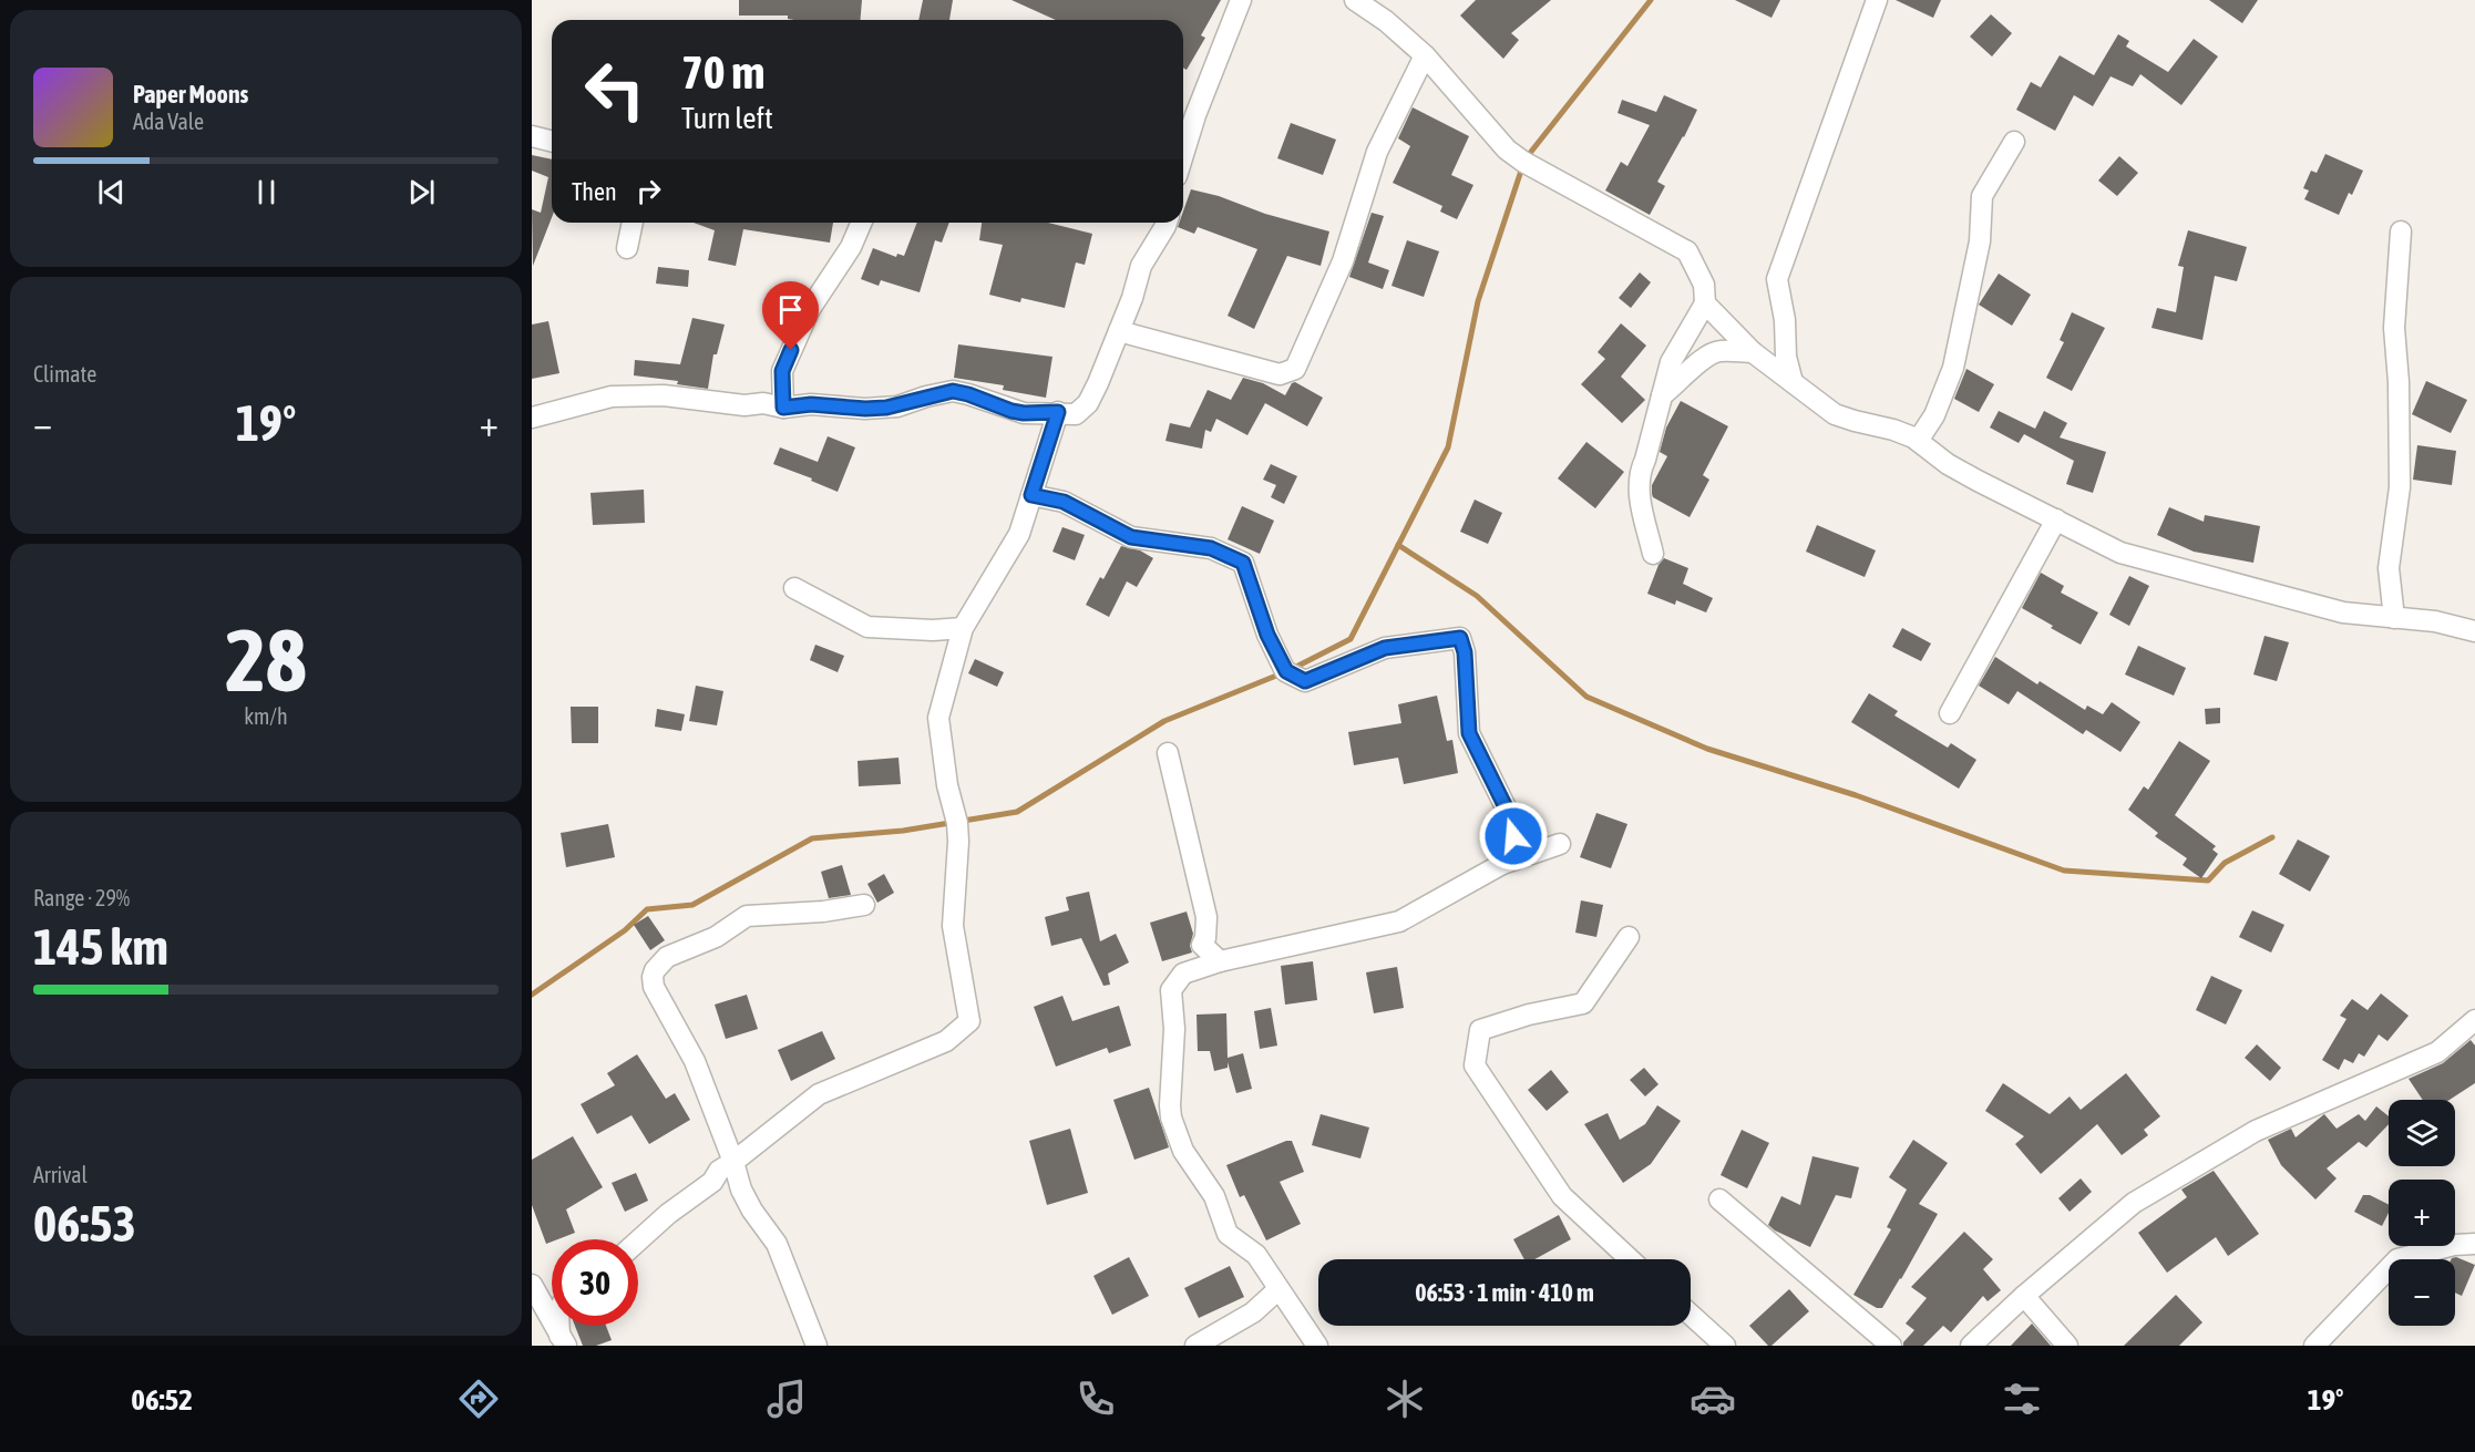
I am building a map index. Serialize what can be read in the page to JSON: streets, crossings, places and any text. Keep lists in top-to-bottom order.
{
  "page": {
    "turn": ["70 m", "Turn left"],
    "song": ["Paper Moons", "Ada Vale"],
    "then": "Then",
    "tile": [
      "Climate",
      ["28", "km/h"],
      ["Range · 29%", "145 km"],
      ["Arrival", "06:53"]
    ],
    "heat": ["−", "19°", "+"],
    "map_buttons": ["+", "−"],
    "limit": "30",
    "trip": "06:53 · 1 min · 410 m",
    "tabs": ["06:52", "19°"]
  }
}
